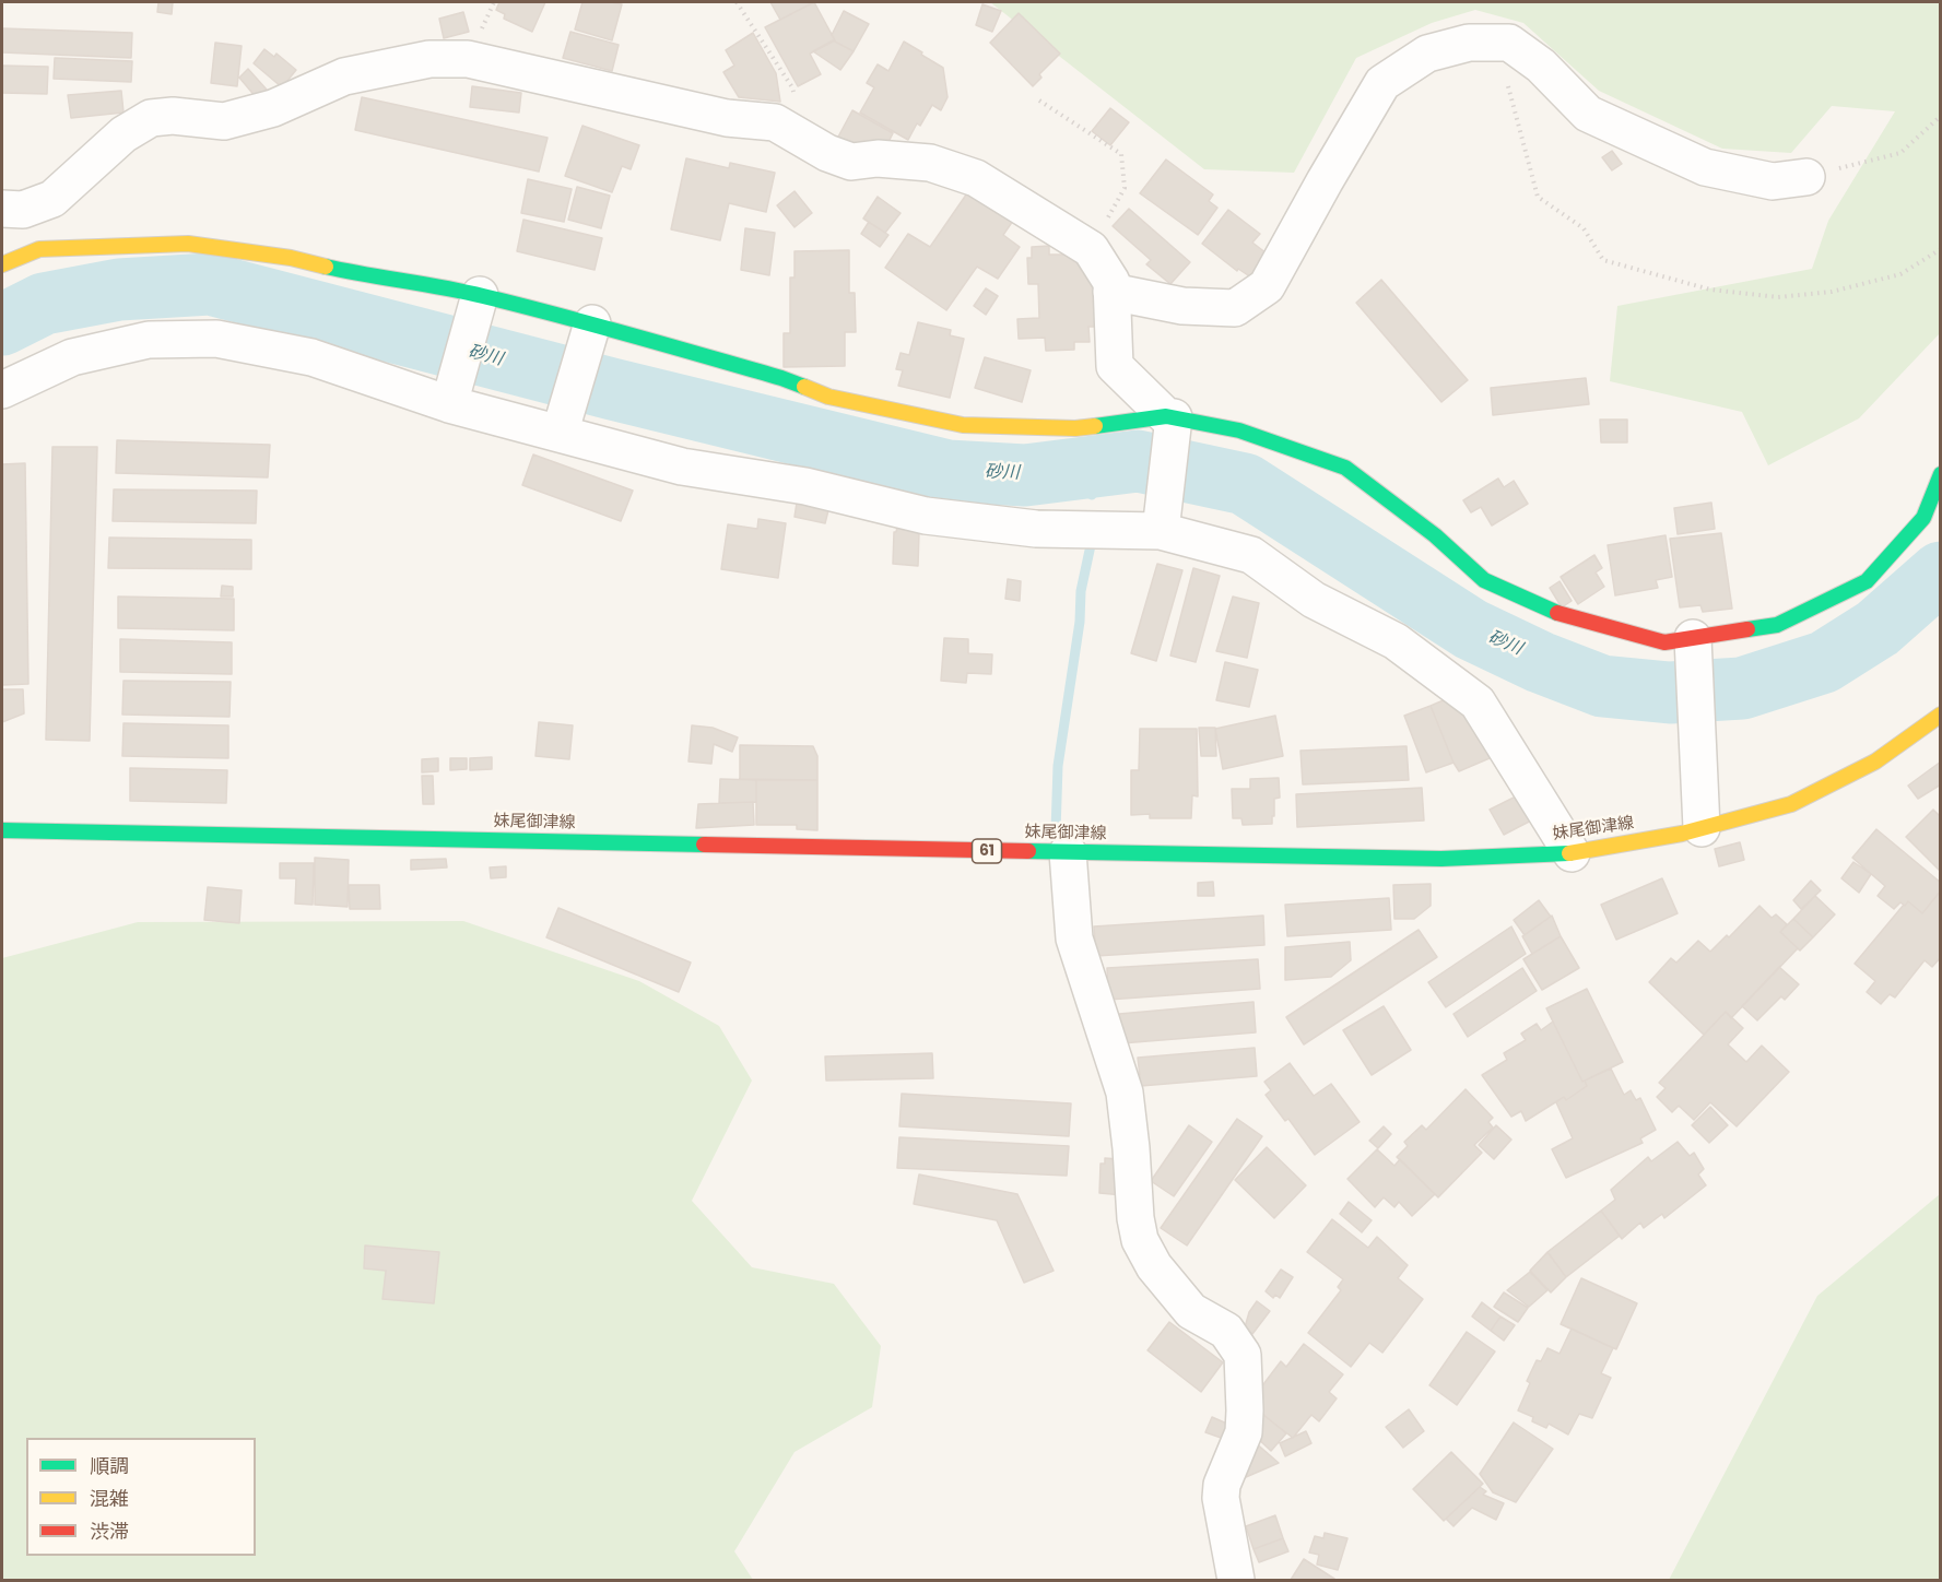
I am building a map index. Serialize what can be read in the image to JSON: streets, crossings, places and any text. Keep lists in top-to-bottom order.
{
  "streets": {
    "street": ["妹尾御津線", "61"]
  },
  "water": ["砂川"],
  "legend": ["順調", "混雑", "渋滞"]
}
